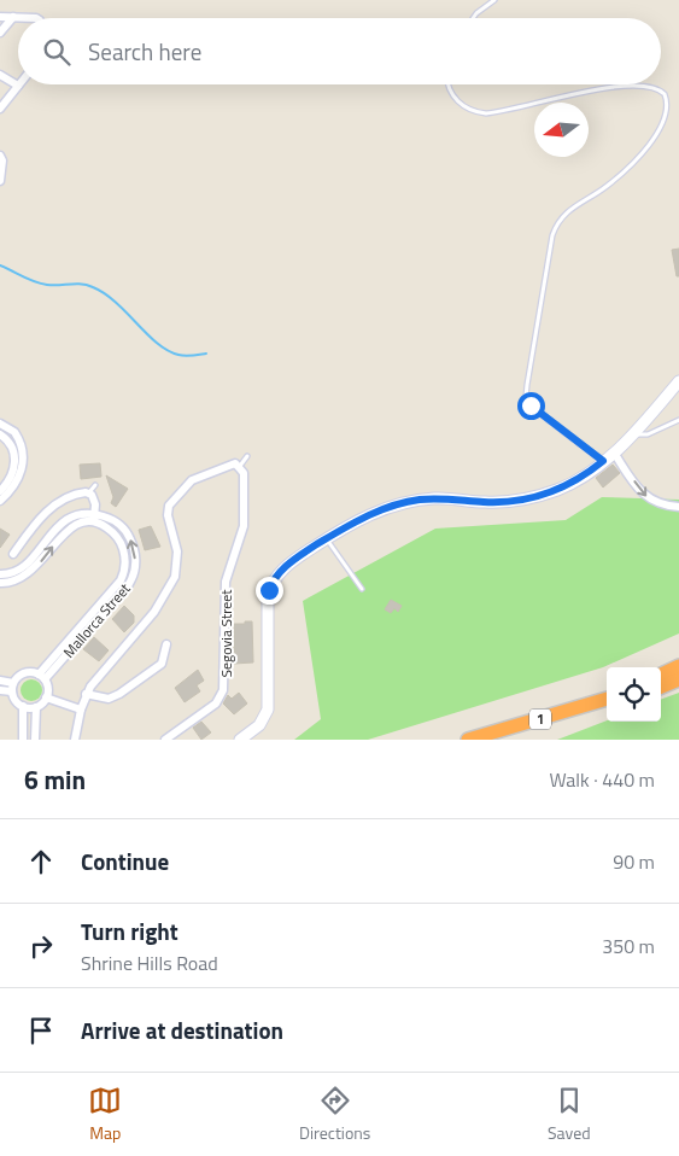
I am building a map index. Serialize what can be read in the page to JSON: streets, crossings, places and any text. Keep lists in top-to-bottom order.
{
  "streets": {
    "highway": ["1"],
    "street": ["Mallorca Street", "Segovia Street"]
  },
  "north": "left",
  "page": {
    "search": "Search here",
    "heading": ["6 min", "Walk · 440 m"],
    "list": [
      ["Continue", "90 m"],
      ["Turn right", "Shrine Hills Road", "350 m"],
      "Arrive at destination"
    ],
    "nav": ["Map", "Directions", "Saved"]
  }
}
